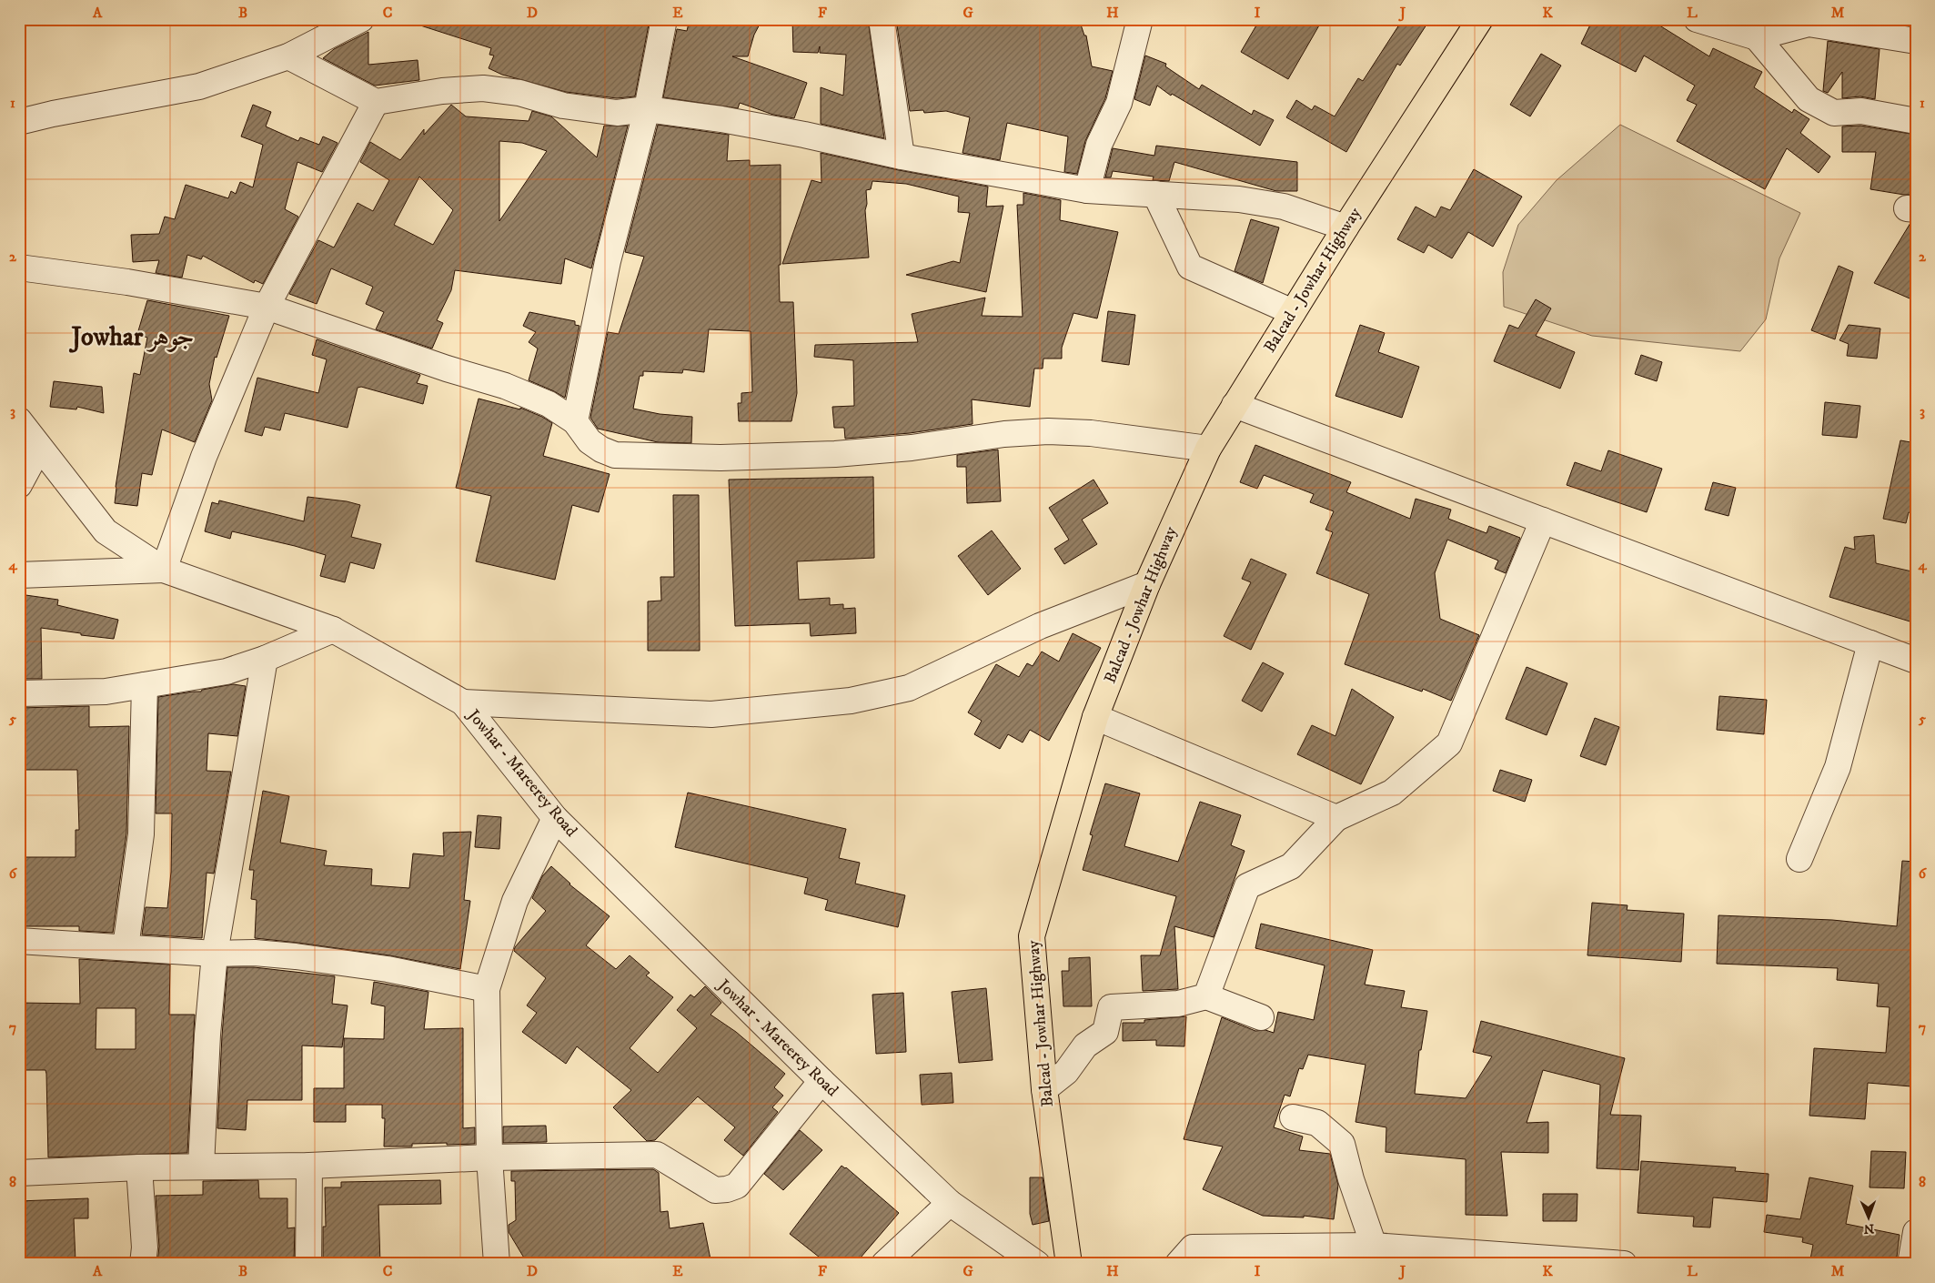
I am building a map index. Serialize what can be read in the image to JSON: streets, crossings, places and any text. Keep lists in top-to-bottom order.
{
  "streets": {
    "main road": ["Balcad - Jowhar Highway"],
    "street": ["Jowhar - Mareerey Road"]
  },
  "districts": ["Jowhar جوهر"],
  "north": "bottom",
  "grid": {
    "columns": [
      "A",
      "B",
      "C",
      "D",
      "E",
      "F",
      "G",
      "H",
      "I",
      "J",
      "K",
      "L",
      "M"
    ],
    "rows": [
      "1",
      "2",
      "3",
      "4",
      "5",
      "6",
      "7",
      "8"
    ]
  }
}
